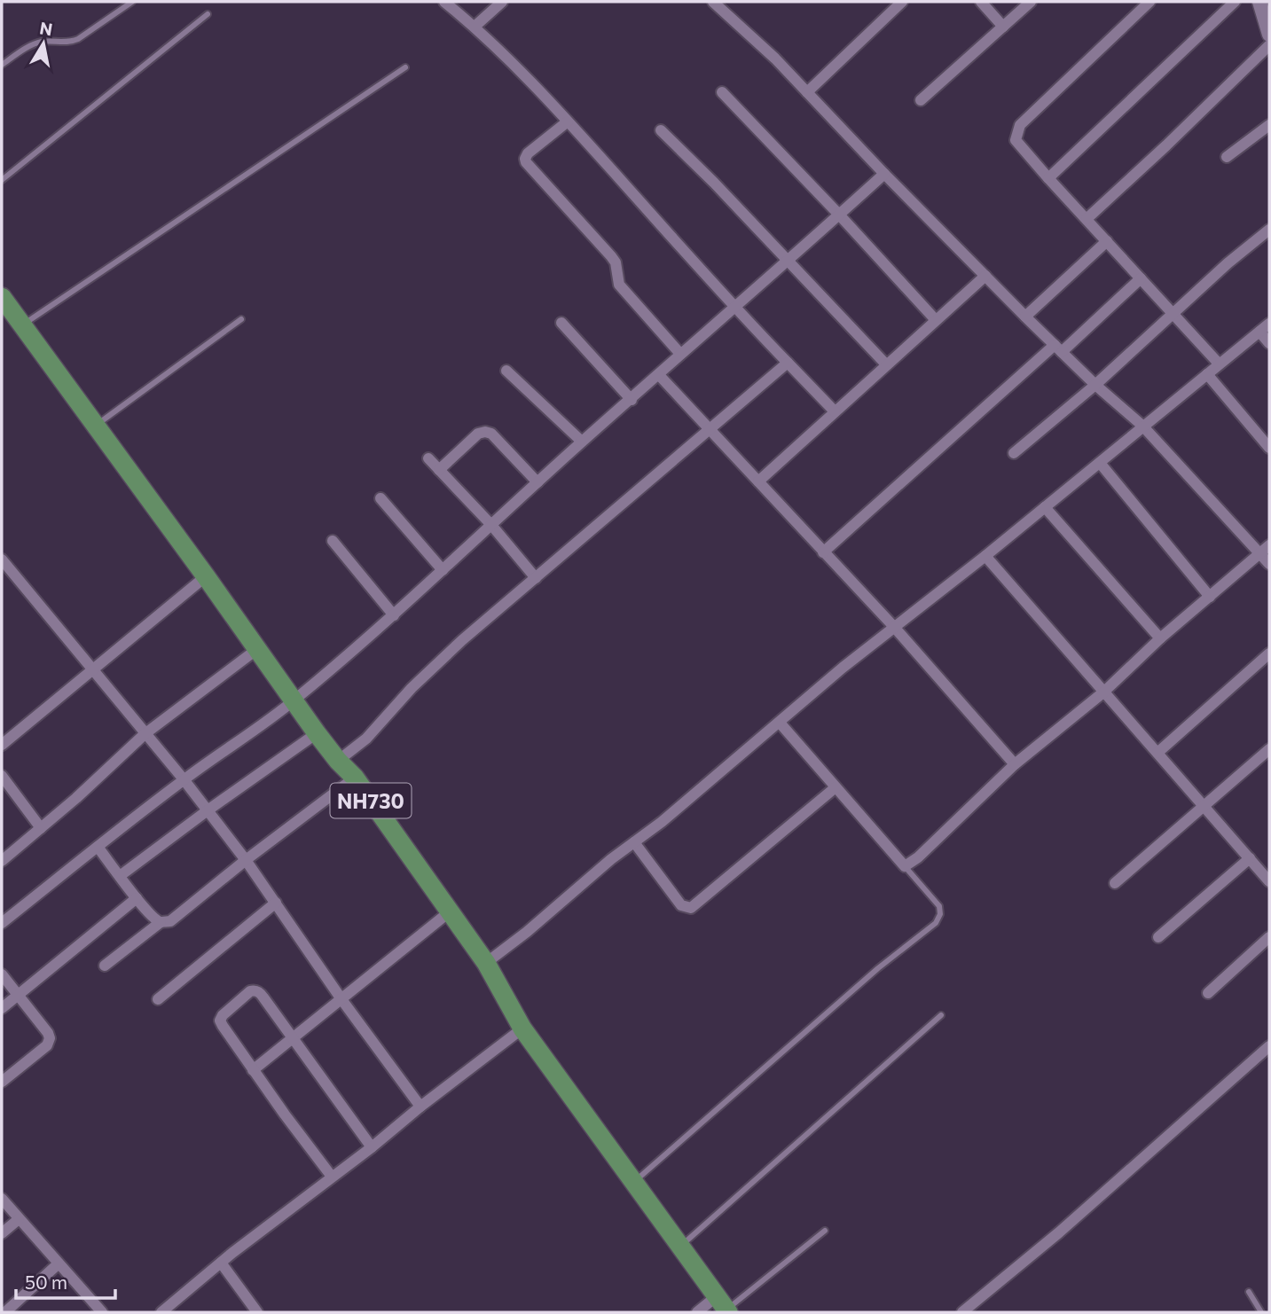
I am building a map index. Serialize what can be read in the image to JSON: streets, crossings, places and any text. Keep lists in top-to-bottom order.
{
  "streets": {
    "highway": ["NH730"]
  },
  "scale_bar": "50 m",
  "north": "top"
}
